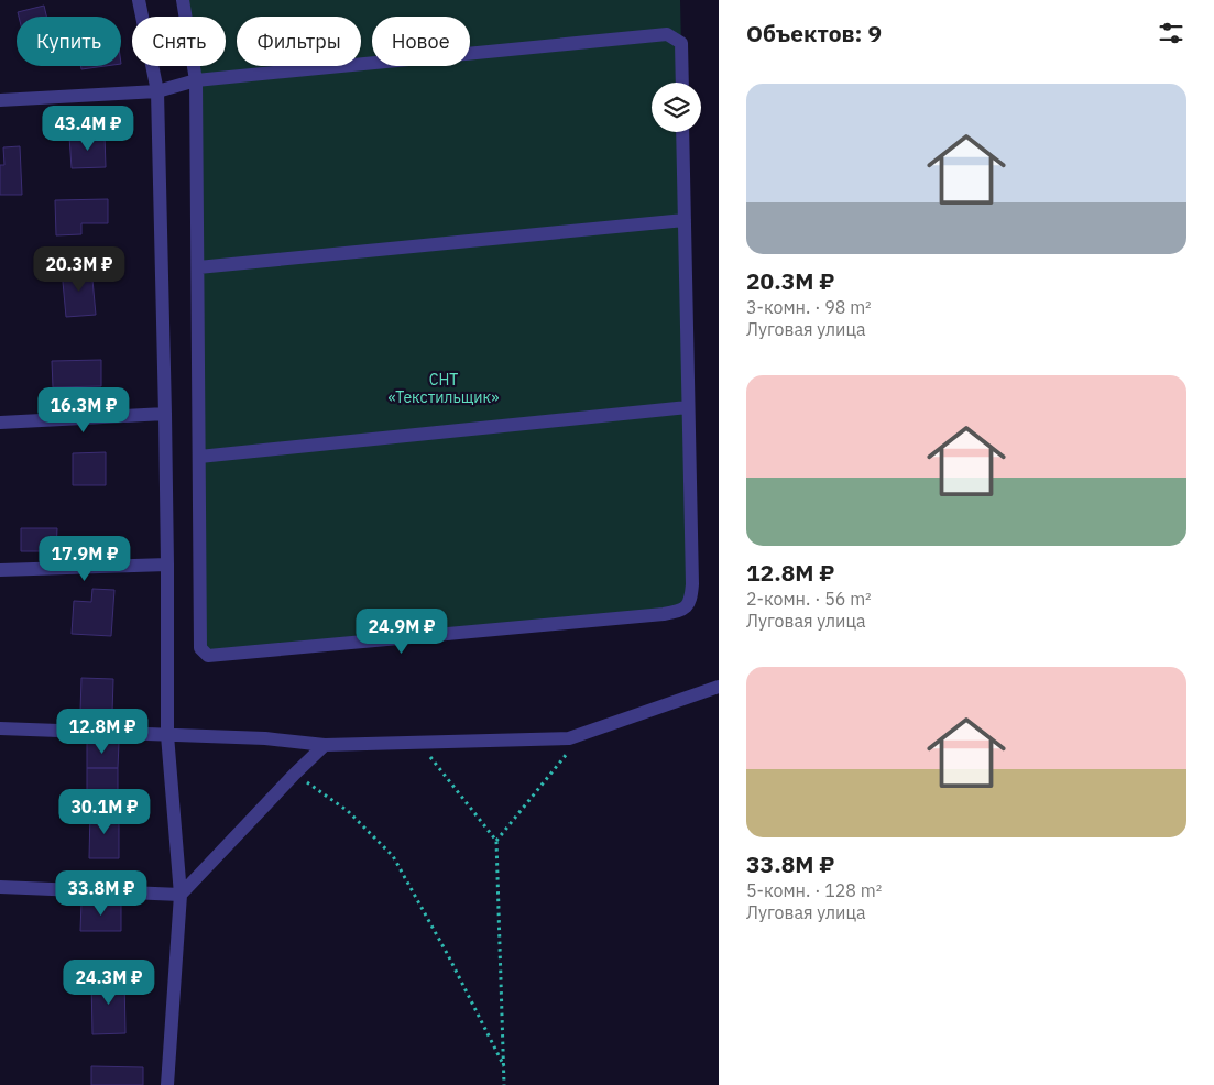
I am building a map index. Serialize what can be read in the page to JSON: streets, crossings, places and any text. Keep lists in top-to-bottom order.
{
  "parks": ["СНТ «Текстильщик»"],
  "page": {
    "heading": "Объектов: 9",
    "chip": [
      "Купить",
      "Снять",
      "Фильтры",
      "Новое"
    ],
    "list": [
      {
        "name": "20.3M ₽",
        "note": "3-комн. · 98 m² · Луговая улица"
      },
      {
        "name": "12.8M ₽",
        "note": "2-комн. · 56 m² · Луговая улица"
      },
      {
        "name": "33.8M ₽",
        "note": "5-комн. · 128 m² · Луговая улица"
      }
    ],
    "price": [
      "43.4M ₽",
      "20.3M ₽",
      "16.3M ₽",
      "17.9M ₽",
      "24.9M ₽",
      "12.8M ₽",
      "30.1M ₽",
      "33.8M ₽",
      "24.3M ₽"
    ]
  }
}
